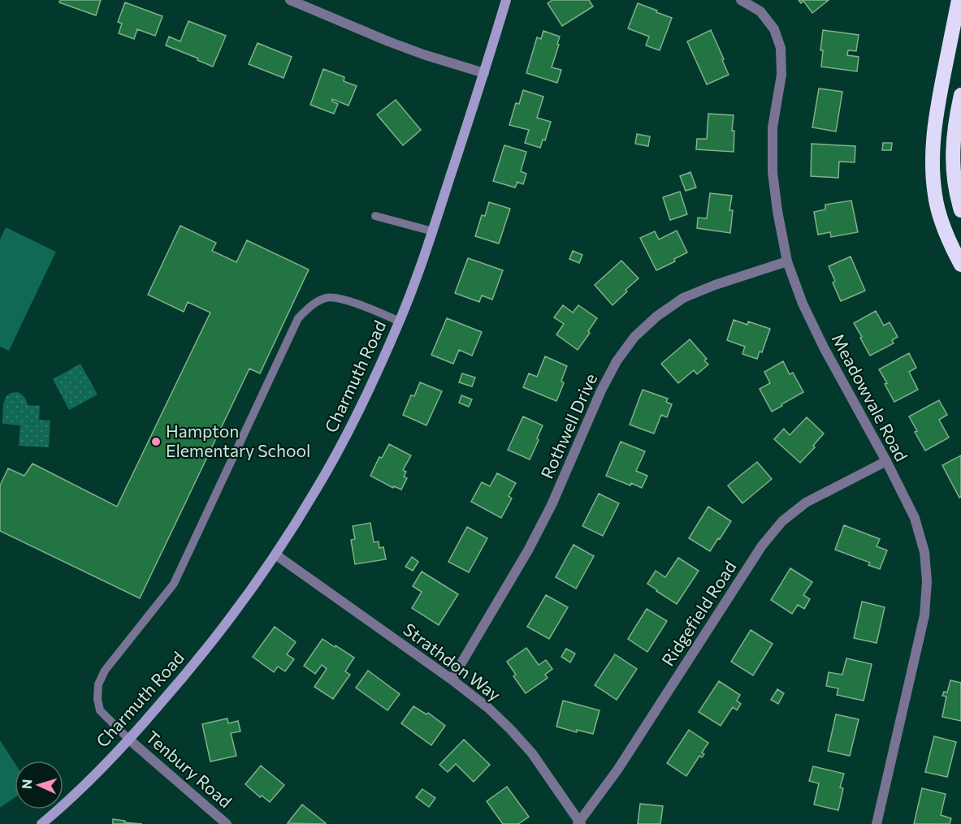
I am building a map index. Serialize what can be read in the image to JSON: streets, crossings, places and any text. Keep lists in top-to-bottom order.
{
  "streets": {
    "street": [
      "Charmuth Road",
      "Meadowvale Road",
      "Rothwell Drive",
      "Ridgefield Road",
      "Strathdon Way",
      "Tenbury Road"
    ]
  },
  "crossings": [
    ["Charmuth Road", "Strathdon Way"],
    ["Charmuth Road", "Tenbury Road"],
    ["Meadowvale Road", "Rothwell Drive"],
    ["Meadowvale Road", "Ridgefield Road"],
    ["Rothwell Drive", "Strathdon Way"],
    ["Ridgefield Road", "Strathdon Way"]
  ],
  "places": ["Hampton Elementary School"],
  "north": "left"
}
